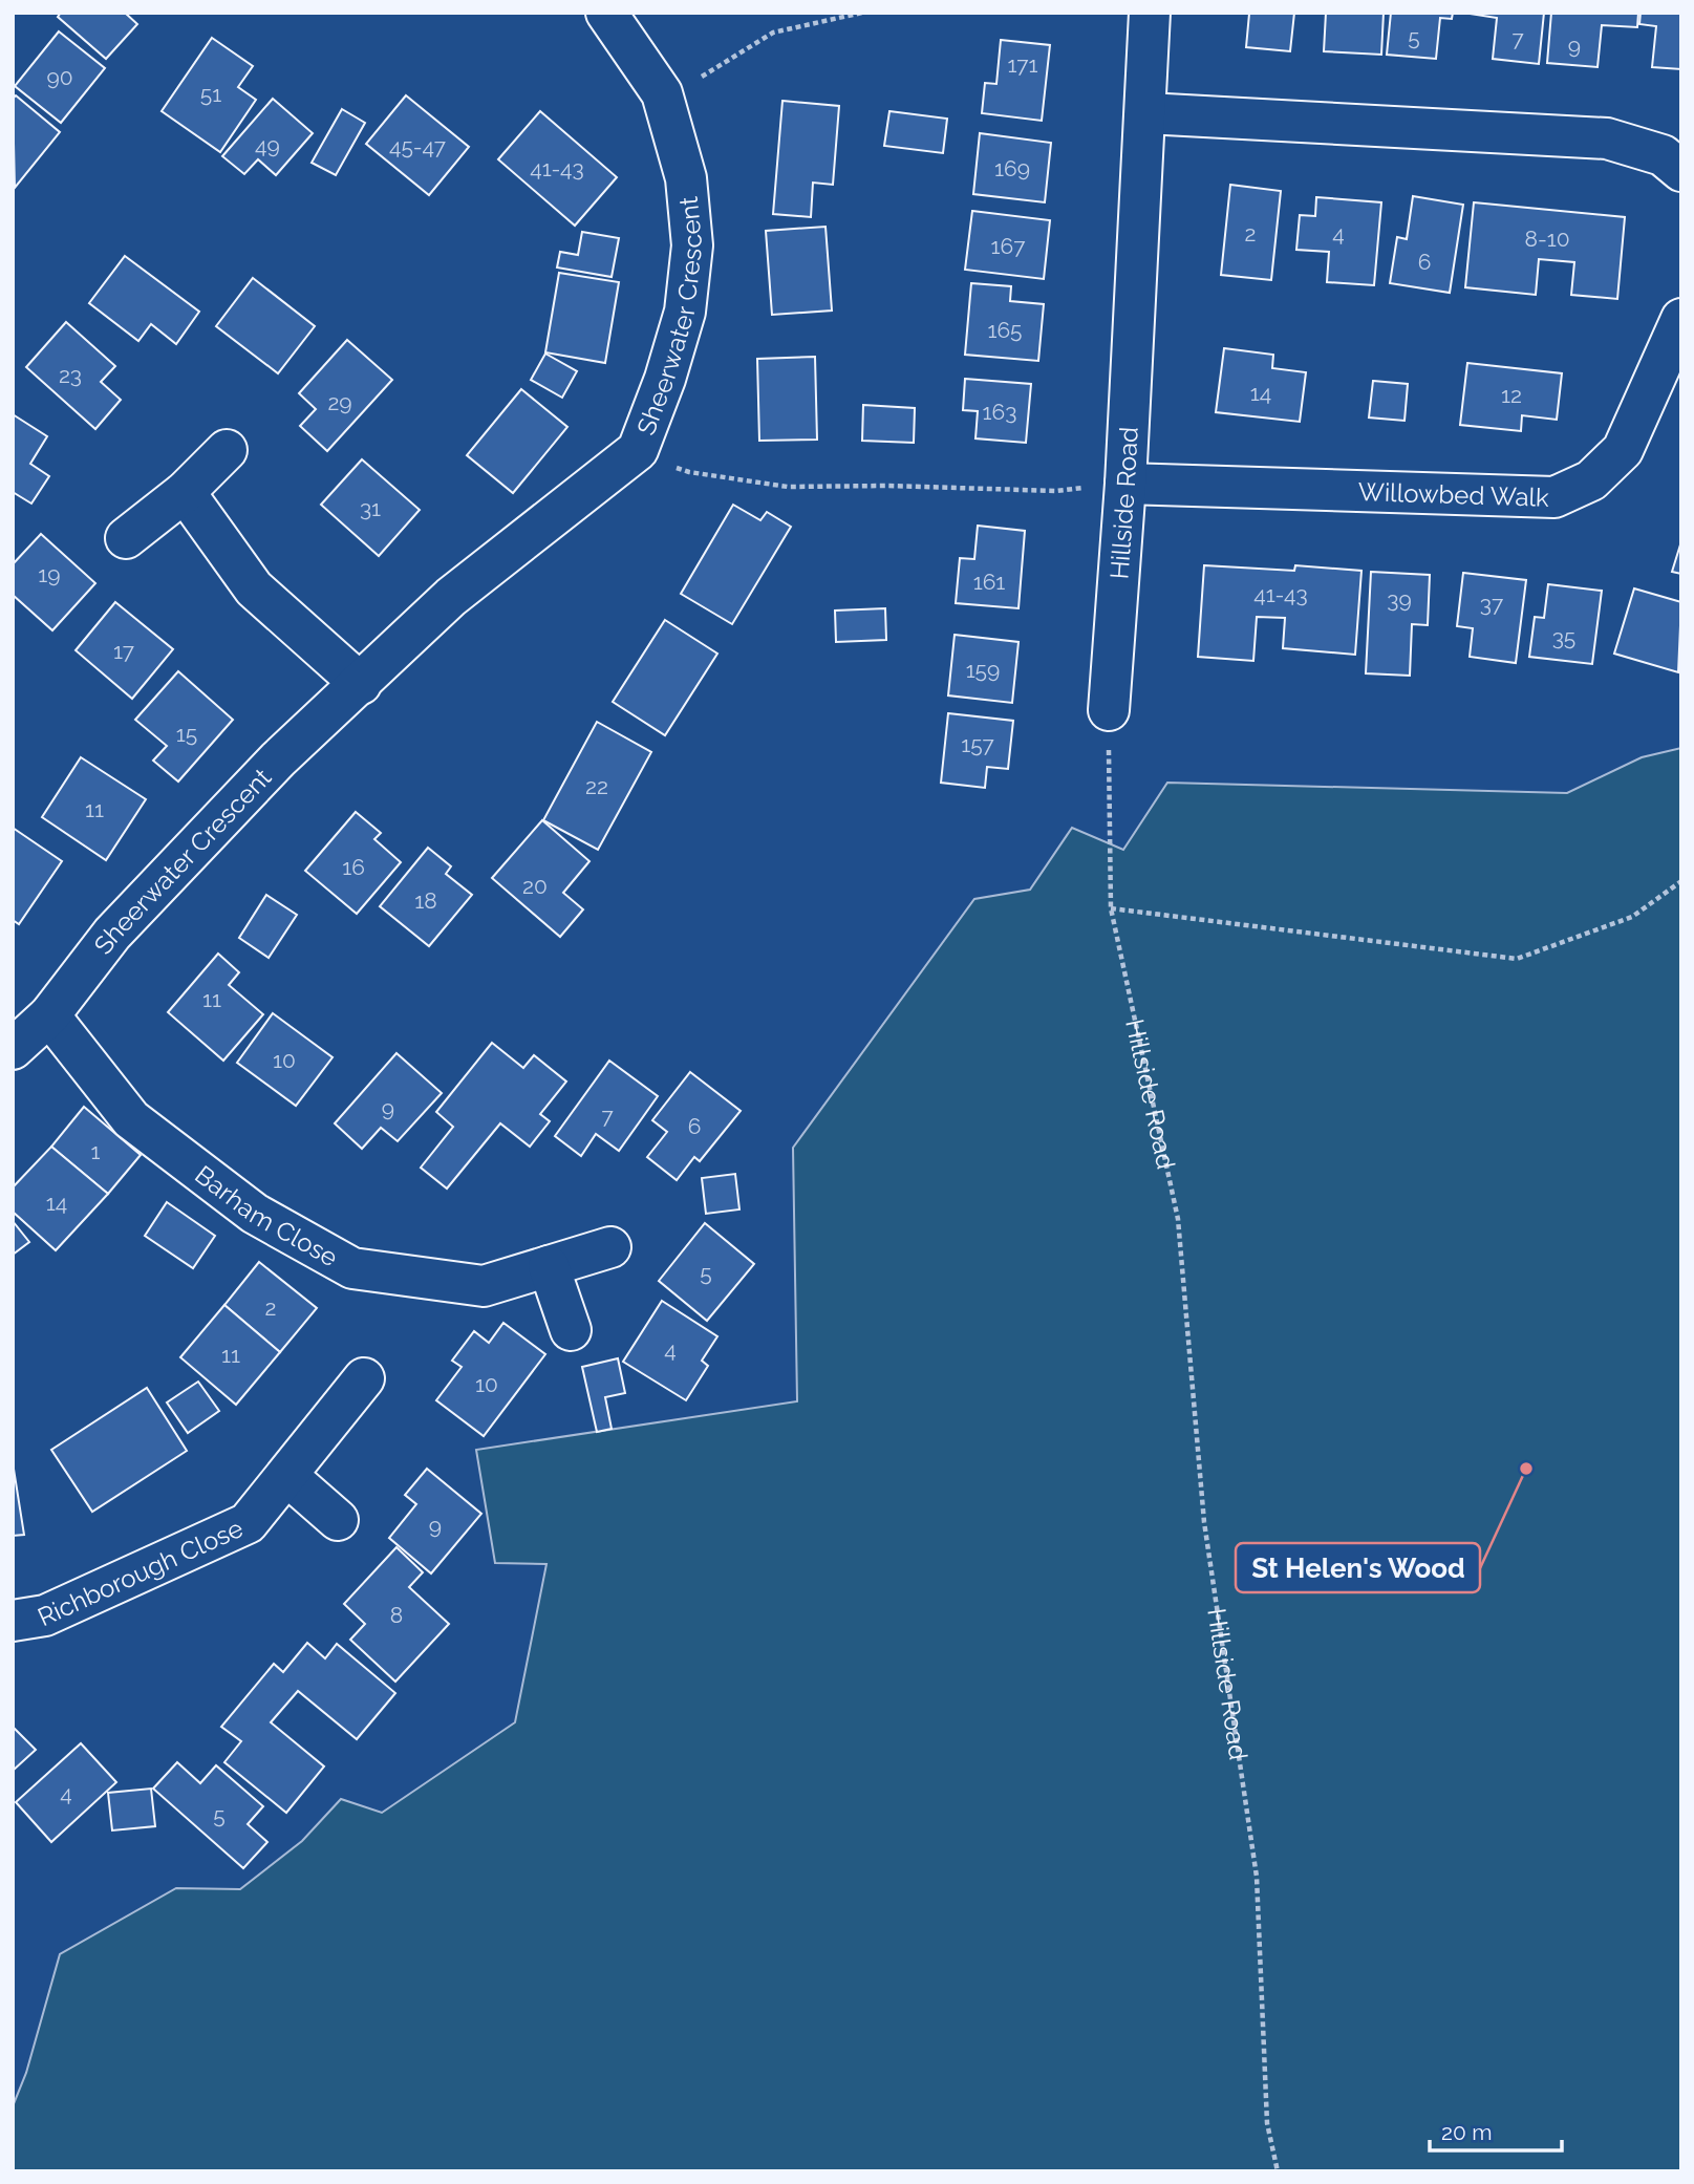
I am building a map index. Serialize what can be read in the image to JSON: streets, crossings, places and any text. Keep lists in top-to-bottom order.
{
  "streets": {
    "street": [
      "Sheerwater Crescent",
      "Willowbed Walk",
      "Hillside Road",
      "Barham Close",
      "Richborough Close"
    ]
  },
  "crossings": [
    ["Sheerwater Crescent", "Barham Close"],
    ["Willowbed Walk", "Hillside Road"]
  ],
  "places": ["St Helen's Wood"],
  "house_numbers": [
    "5",
    "7",
    "9",
    "171",
    "90",
    "51",
    "49",
    "45-47",
    "41-43",
    "169",
    "2",
    "4",
    "8-10",
    "167",
    "6",
    "165",
    "23",
    "14",
    "12",
    "29",
    "163",
    "31",
    "19",
    "161",
    "41-43",
    "39",
    "37",
    "35",
    "17",
    "159",
    "15",
    "157",
    "22",
    "11",
    "16",
    "20",
    "18",
    "11",
    "10",
    "9",
    "7",
    "6",
    "1",
    "14",
    "5",
    "2",
    "4",
    "11",
    "10",
    "9",
    "8",
    "4",
    "5"
  ],
  "scale_bar": "20 m"
}
